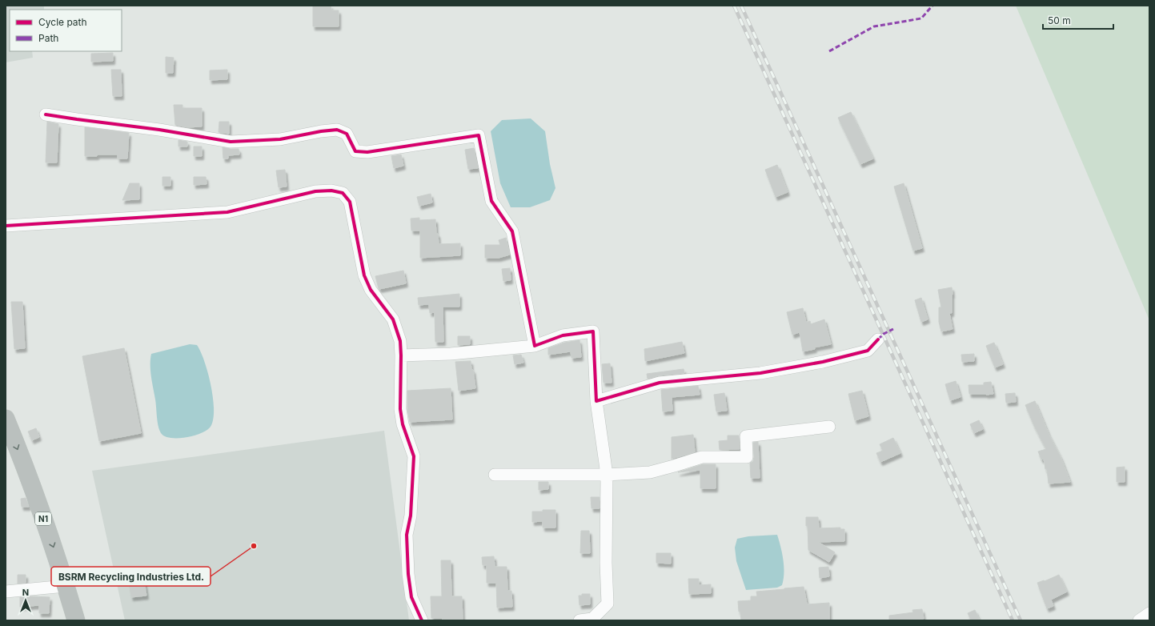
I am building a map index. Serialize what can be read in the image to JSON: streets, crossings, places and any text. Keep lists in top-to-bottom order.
{
  "streets": {
    "highway": ["N1"]
  },
  "places": ["BSRM Recycling Industries Ltd."],
  "legend": ["Cycle path", "Path"],
  "scale_bar": "50 m",
  "north": "top"
}
